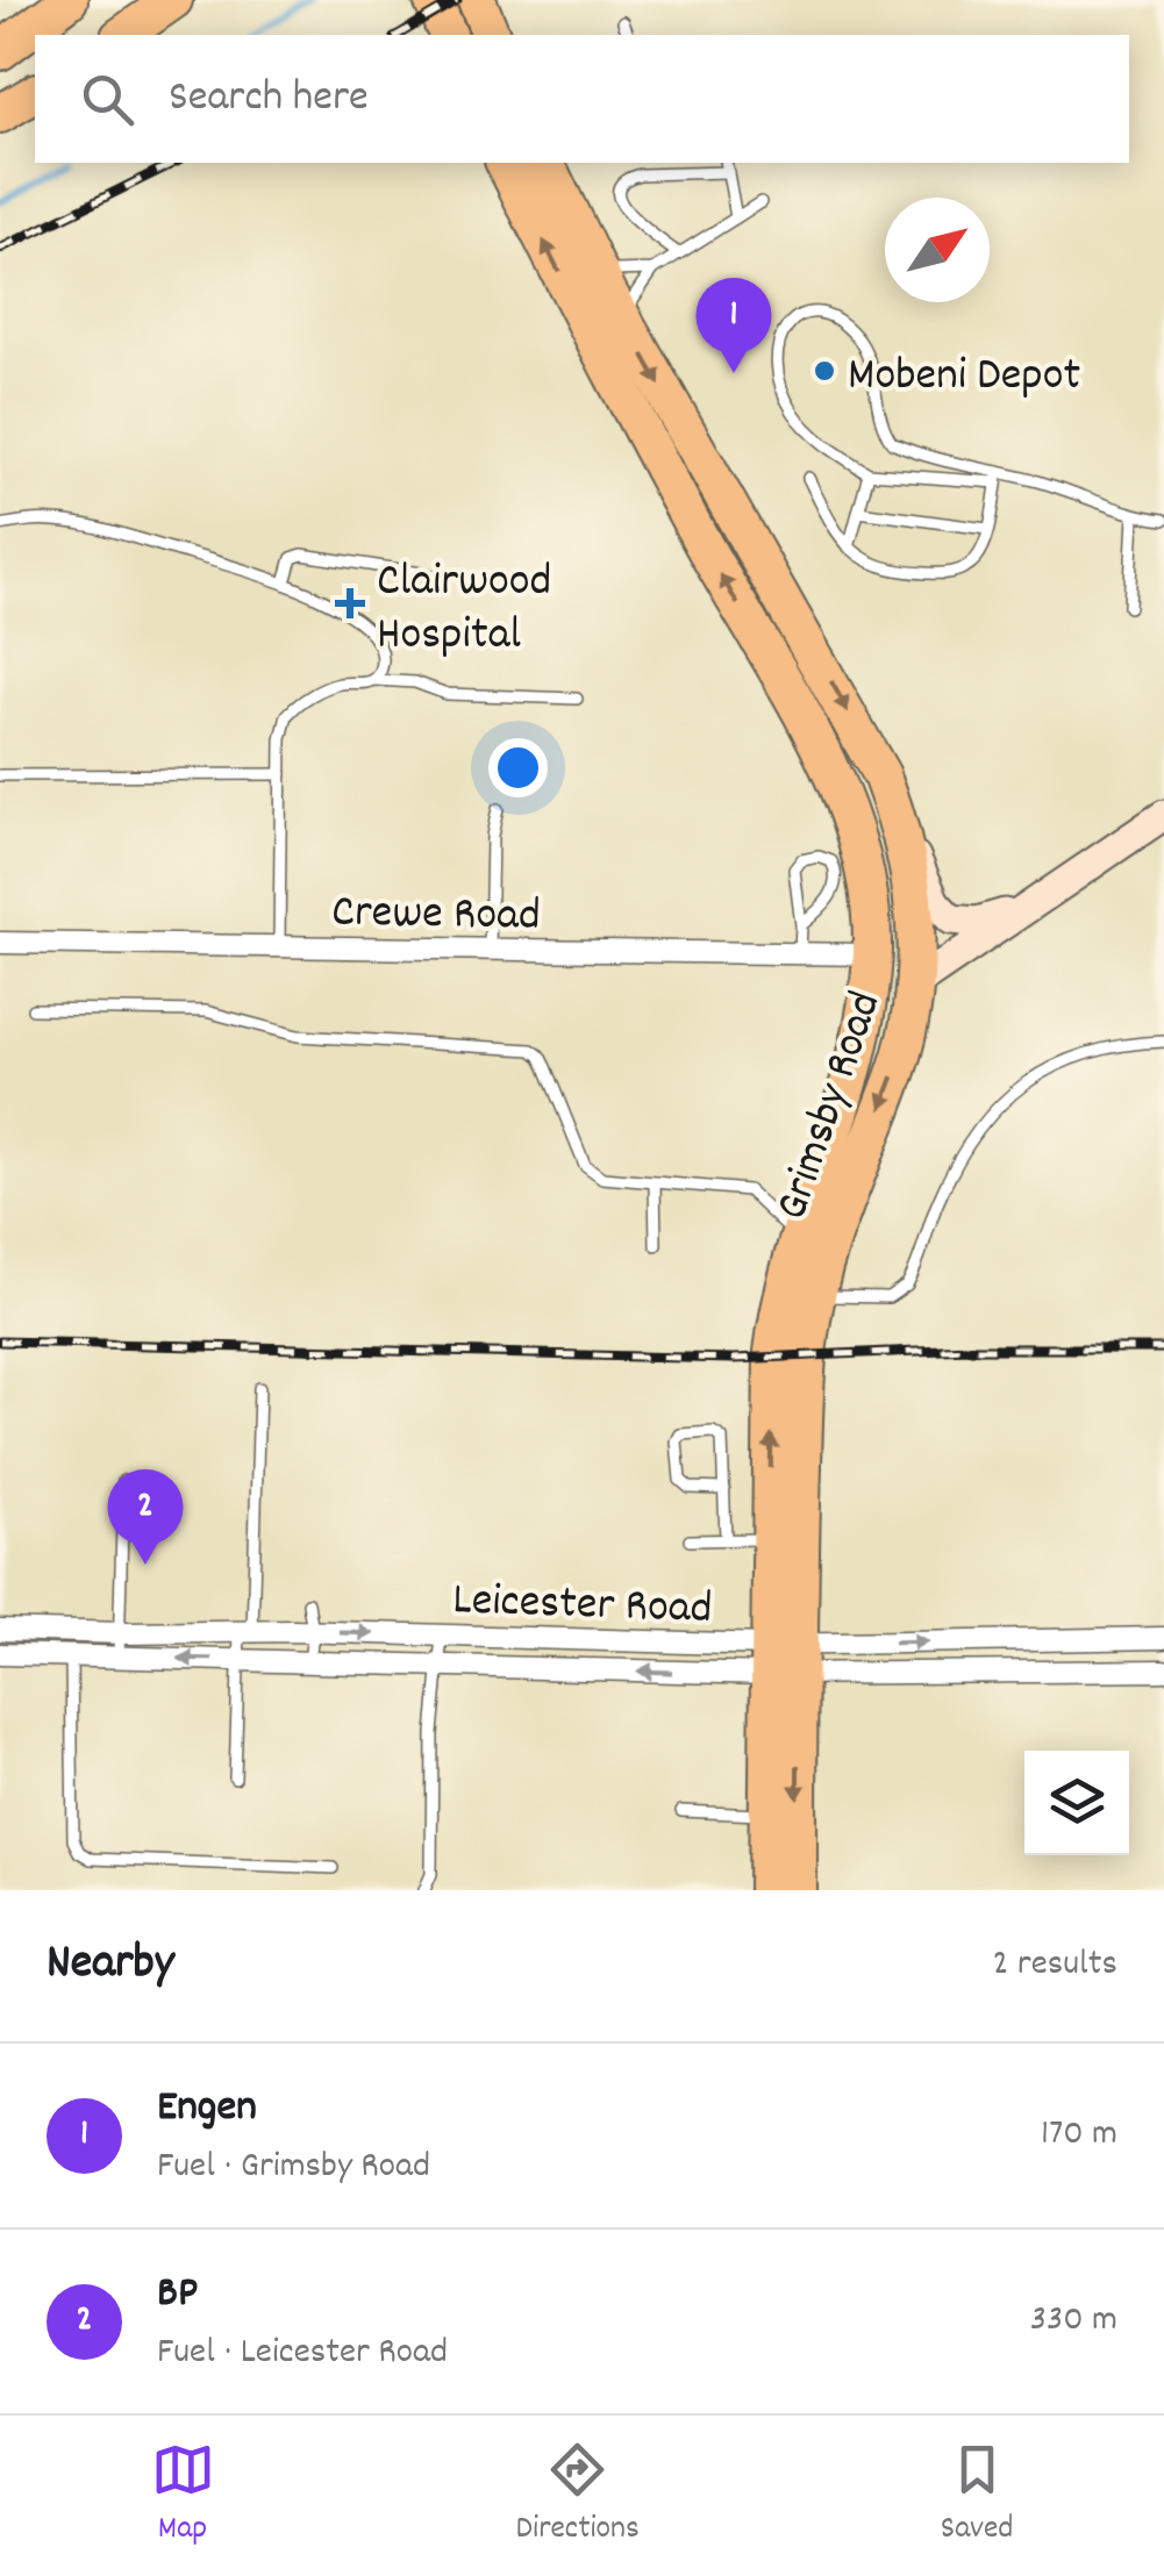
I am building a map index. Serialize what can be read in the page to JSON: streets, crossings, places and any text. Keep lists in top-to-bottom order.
{
  "streets": {
    "highway": ["Grimsby Road"],
    "street": ["Crewe Road", "Leicester Road"]
  },
  "crossings": [
    ["Crewe Road", "Grimsby Road"],
    ["Grimsby Road", "Leicester Road"]
  ],
  "places": {
    "other": ["Mobeni Depot"],
    "health": ["Clairwood Hospital"]
  },
  "north": "top right",
  "page": {
    "search": "Search here",
    "pins": ["1", "2"],
    "heading": ["Nearby", "2 results"],
    "list": [
      {
        "mark": "1",
        "name": "Engen",
        "note": "Fuel · Grimsby Road",
        "value": "170 m"
      },
      {
        "mark": "2",
        "name": "BP",
        "note": "Fuel · Leicester Road",
        "value": "330 m"
      }
    ],
    "nav": ["Map", "Directions", "Saved"]
  }
}
